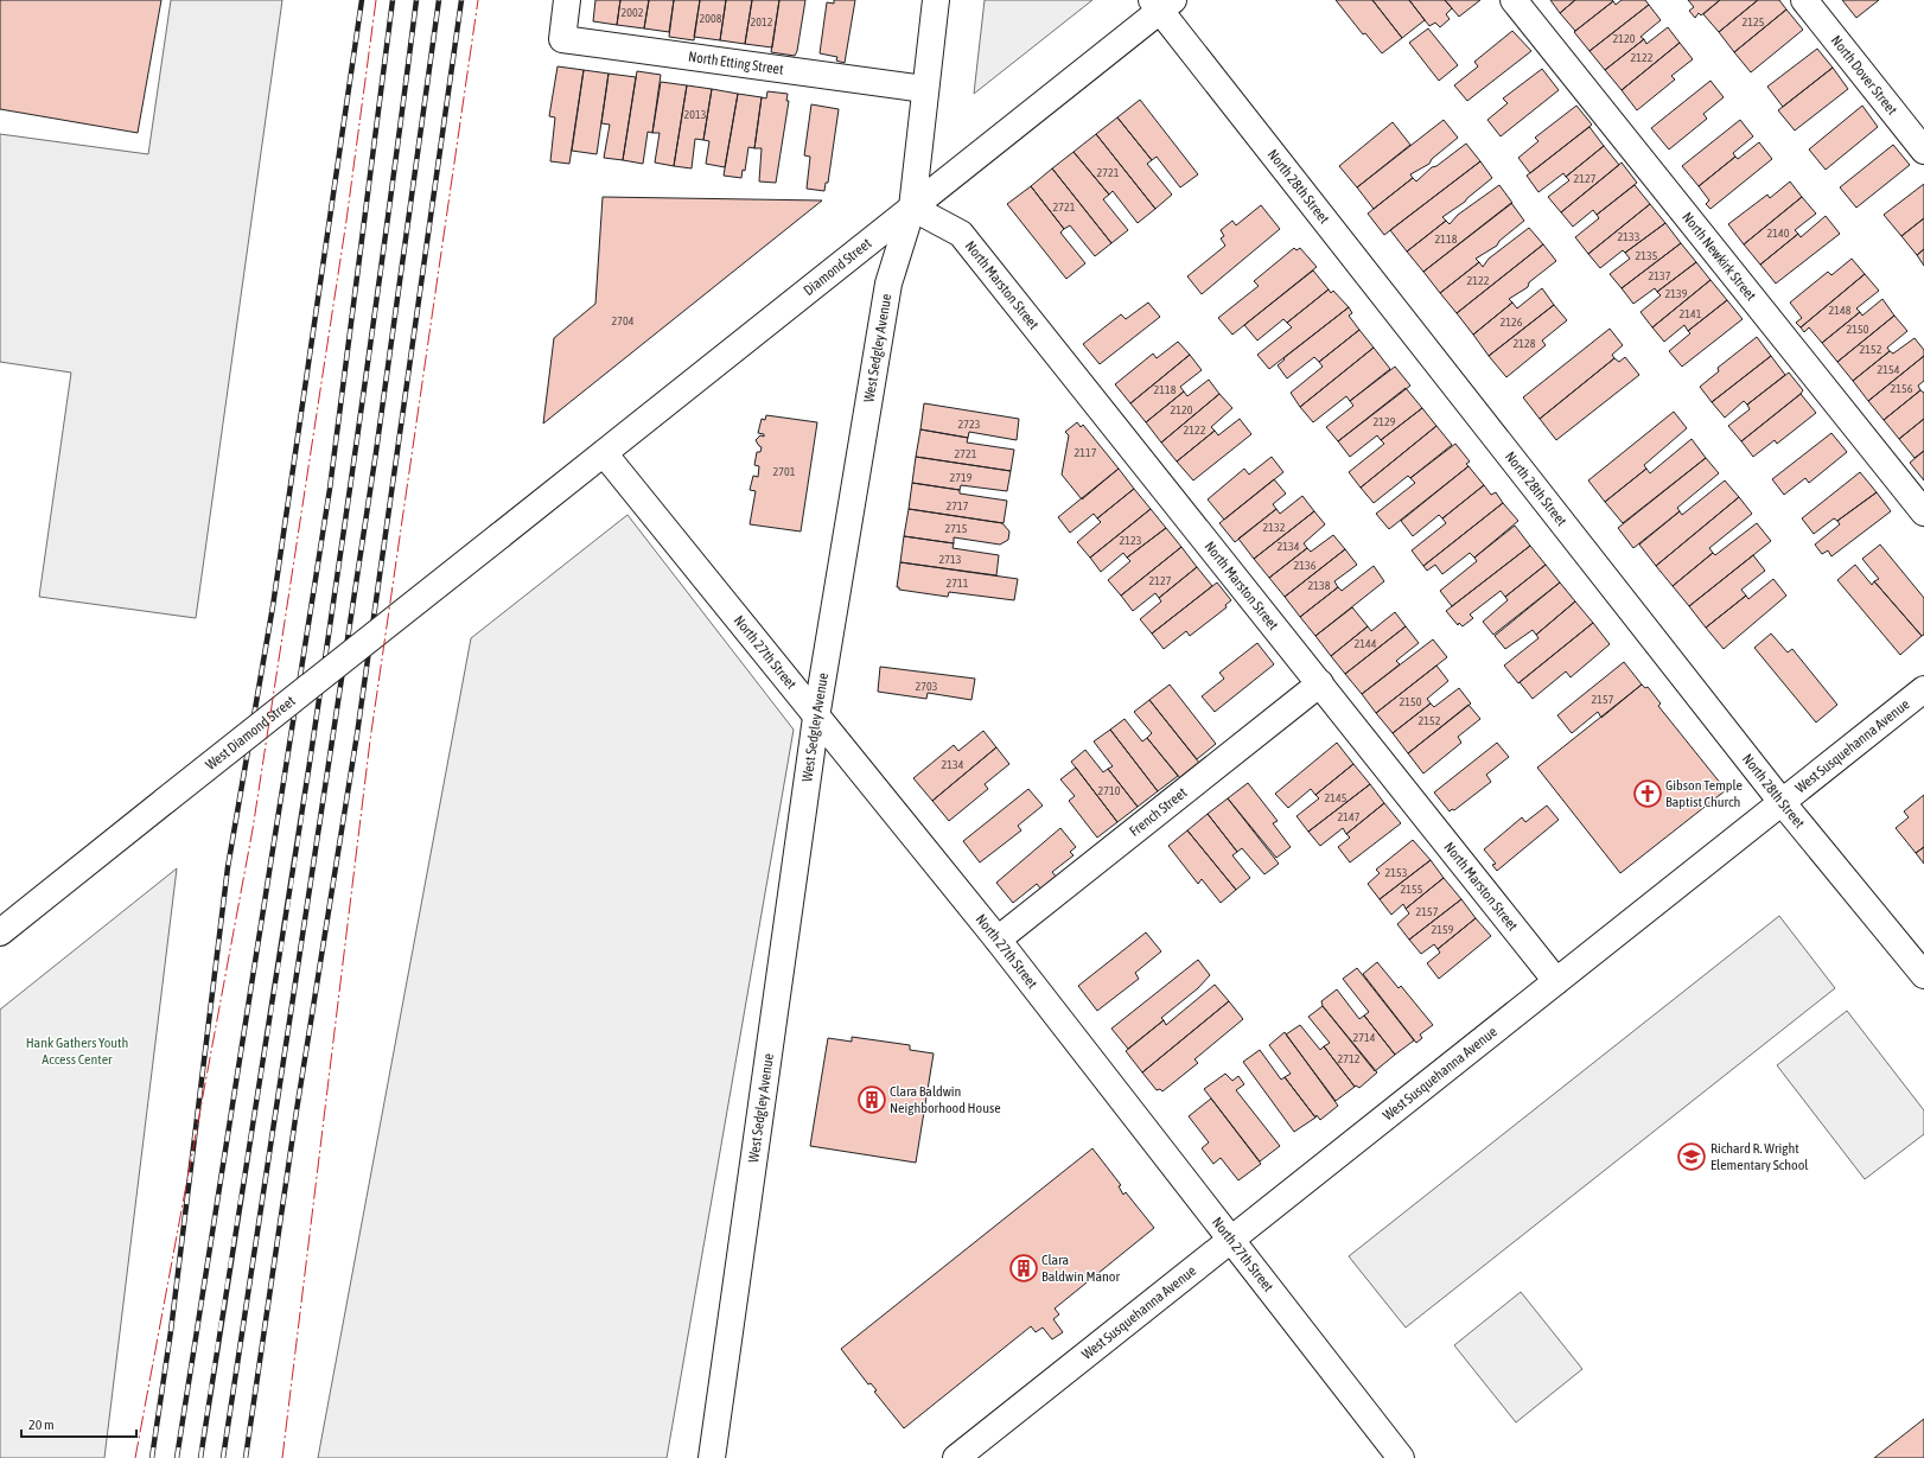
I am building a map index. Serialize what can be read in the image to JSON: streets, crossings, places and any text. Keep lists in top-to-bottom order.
{
  "streets": {
    "street": [
      "North Etting Street",
      "North Dover Street",
      "North 28th Street",
      "North Newkirk Street",
      "Diamond Street",
      "North Marston Street",
      "West Sedgley Avenue",
      "North 27th Street",
      "West Diamond Street",
      "West Susquehanna Avenue",
      "French Street"
    ]
  },
  "crossings": [
    ["North Etting Street", "West Sedgley Avenue"],
    ["North 28th Street", "Diamond Street"],
    ["North 28th Street", "West Susquehanna Avenue"],
    ["Diamond Street", "North Marston Street"],
    ["Diamond Street", "West Sedgley Avenue"],
    ["Diamond Street", "North 27th Street"],
    ["Diamond Street", "West Diamond Street"],
    ["North Marston Street", "West Sedgley Avenue"],
    ["North Marston Street", "West Susquehanna Avenue"],
    ["North Marston Street", "French Street"],
    ["West Sedgley Avenue", "North 27th Street"],
    ["North 27th Street", "West Susquehanna Avenue"],
    ["North 27th Street", "French Street"]
  ],
  "parks": ["Hank Gathers Youth Access Center"],
  "places": {
    "church": ["Gibson Temple Baptist Church"],
    "building": ["Clara Baldwin Neighborhood House", "Clara Baldwin Manor"],
    "school or university": ["Richard R. Wright Elementary School"]
  },
  "house_numbers": [
    "2002",
    "2008",
    "2012",
    "2125",
    "2120",
    "2122",
    "2013",
    "2721",
    "2127",
    "2721",
    "2140",
    "2133",
    "2118",
    "2135",
    "2137",
    "2122",
    "2139",
    "2148",
    "2141",
    "2704",
    "2126",
    "2150",
    "2128",
    "2152",
    "2154",
    "2156",
    "2118",
    "2120",
    "2129",
    "2723",
    "2122",
    "2117",
    "2721",
    "2701",
    "2719",
    "2717",
    "2132",
    "2715",
    "2123",
    "2134",
    "2713",
    "2136",
    "2127",
    "2711",
    "2138",
    "2144",
    "2703",
    "2157",
    "2150",
    "2152",
    "2134",
    "2710",
    "2145",
    "2147",
    "2153",
    "2155",
    "2157",
    "2159",
    "2714",
    "2712"
  ],
  "scale_bar": "20 m"
}
